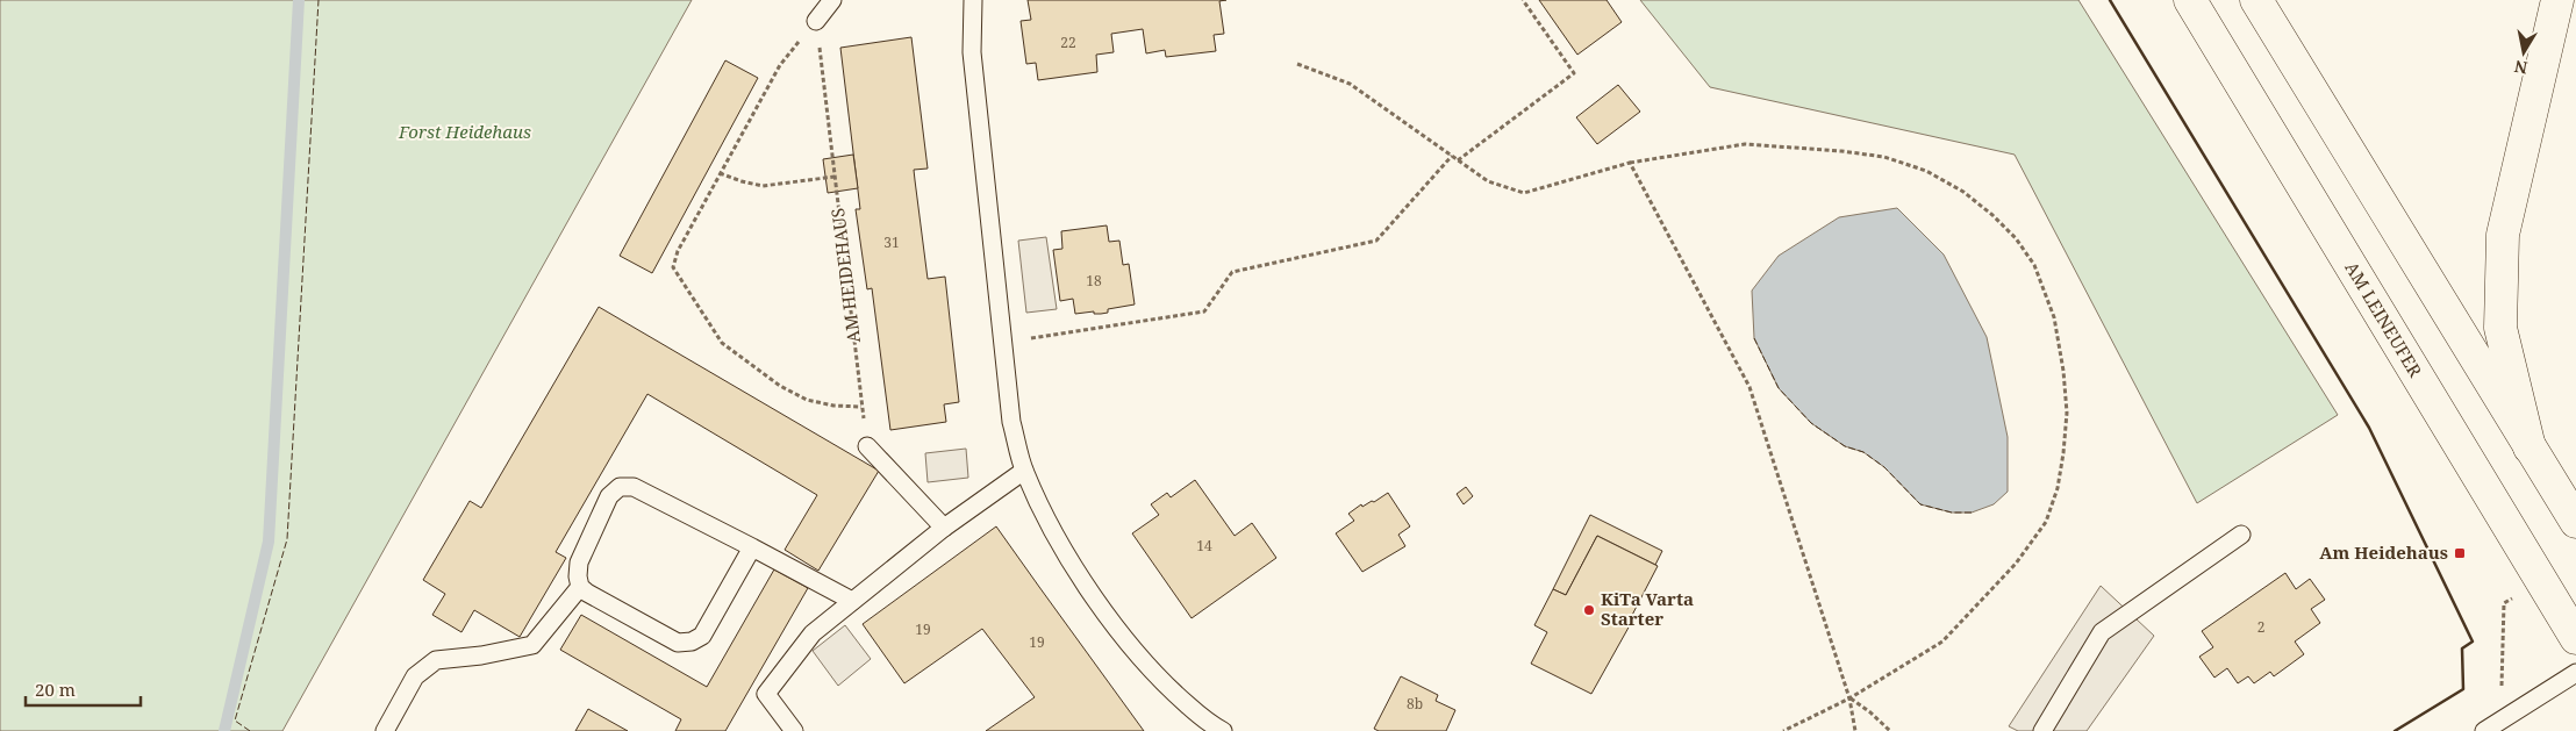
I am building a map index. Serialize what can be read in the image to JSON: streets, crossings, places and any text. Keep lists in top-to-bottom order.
{
  "streets": {
    "highway": ["AM LEINEUFER"],
    "path": ["AM HEIDEHAUS"]
  },
  "parks": ["Forst Heidehaus"],
  "places": {
    "transit": ["Am Heidehaus"],
    "other": ["KiTa Varta Starter"]
  },
  "house_numbers": [
    "22",
    "31",
    "18",
    "14",
    "2",
    "19",
    "19",
    "8b"
  ],
  "scale_bar": "20 m",
  "north": "bottom"
}
